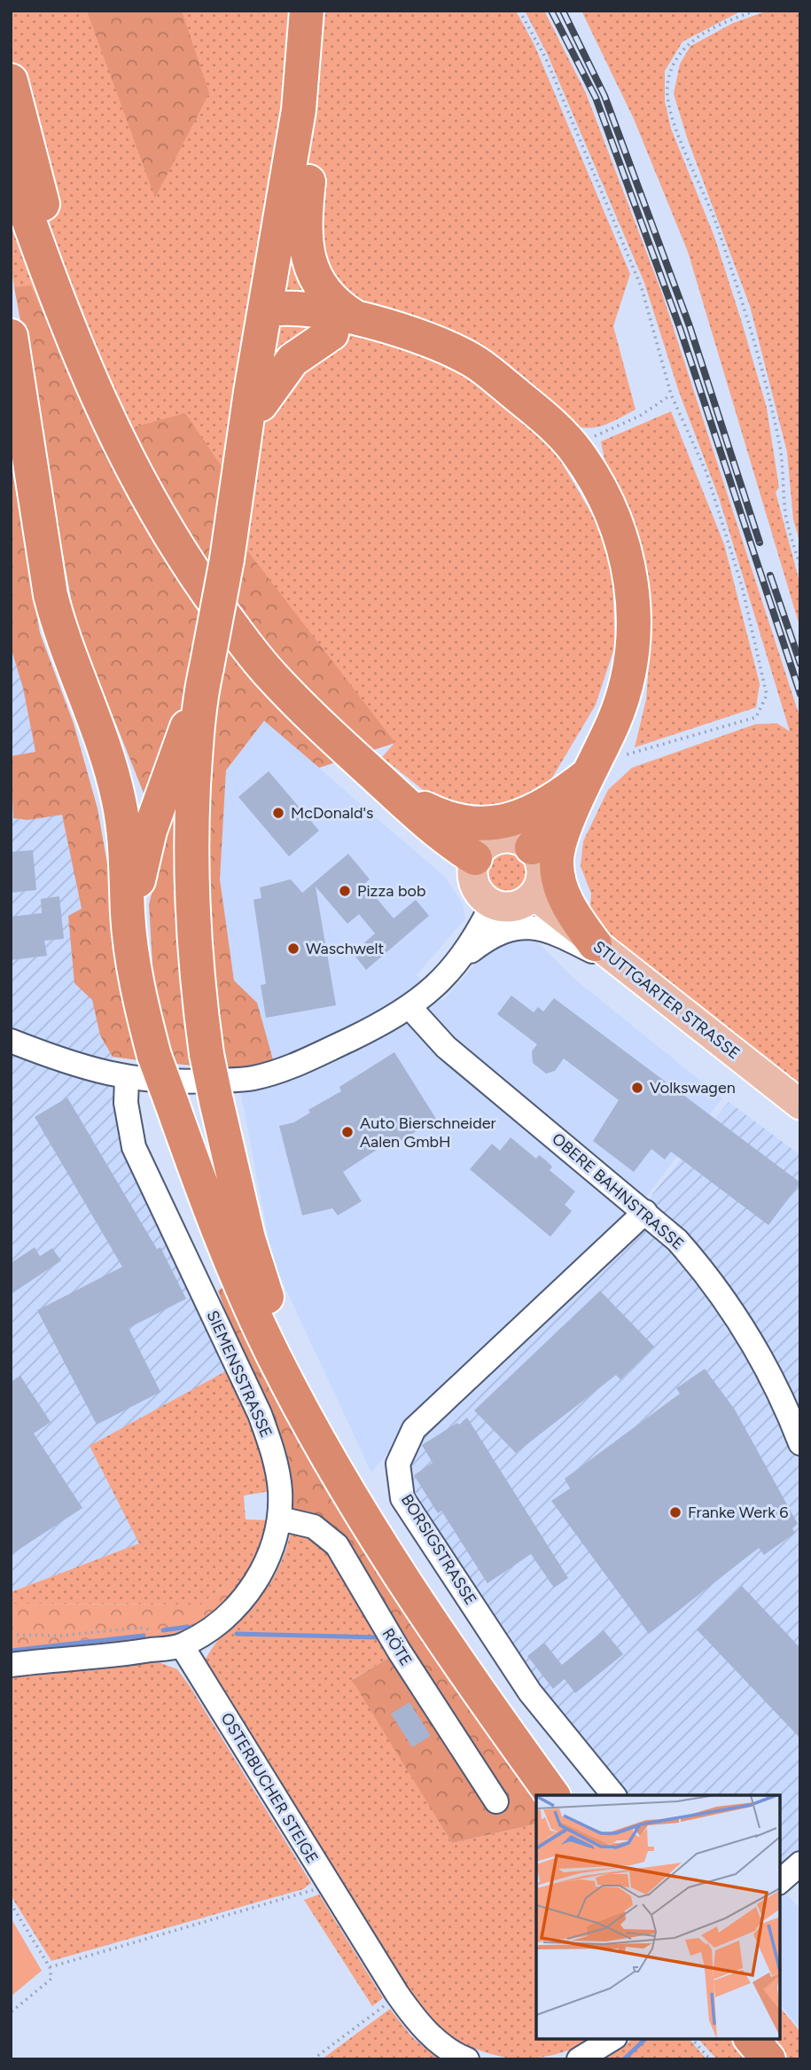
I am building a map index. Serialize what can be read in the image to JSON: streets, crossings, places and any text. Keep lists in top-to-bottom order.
{
  "streets": {
    "main road": ["STUTTGARTER STRASSE"],
    "street": [
      "OBERE BAHNSTRASSE",
      "SIEMENSSTRASSE",
      "BORSIGSTRASSE",
      "RÖTE",
      "OSTERBUCHER STEIGE"
    ]
  },
  "crossings": [
    ["OBERE BAHNSTRASSE", "BORSIGSTRASSE"],
    ["SIEMENSSTRASSE", "RÖTE"],
    ["SIEMENSSTRASSE", "OSTERBUCHER STEIGE"]
  ],
  "places": [
    "McDonald's",
    "Pizza bob",
    "Waschwelt",
    "Volkswagen",
    "Auto Bierschneider Aalen GmbH",
    "Franke Werk 6"
  ]
}
